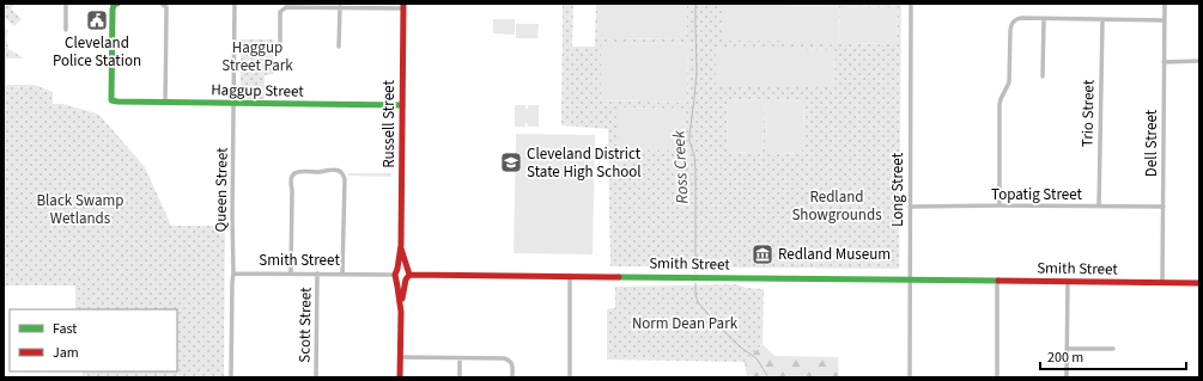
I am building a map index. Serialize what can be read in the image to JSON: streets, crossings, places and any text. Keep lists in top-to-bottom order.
{
  "streets": {
    "street": [
      "Haggup Street",
      "Trio Street",
      "Russell Street",
      "Dell Street",
      "Queen Street",
      "Long Street",
      "Topatig Street",
      "Smith Street",
      "Scott Street"
    ]
  },
  "crossings": [
    ["Haggup Street", "Russell Street"],
    ["Haggup Street", "Queen Street"],
    ["Trio Street", "Topatig Street"],
    ["Russell Street", "Smith Street"],
    ["Dell Street", "Topatig Street"],
    ["Dell Street", "Smith Street"],
    ["Queen Street", "Smith Street"],
    ["Long Street", "Topatig Street"],
    ["Long Street", "Smith Street"],
    ["Smith Street", "Scott Street"]
  ],
  "water": ["Ross Creek"],
  "parks": [
    "Haggup Street Park",
    "Redland Showgrounds",
    "Black Swamp Wetlands",
    "Norm Dean Park"
  ],
  "places": {
    "public building": ["Cleveland Police Station"],
    "school or university": ["Cleveland District State High School"],
    "museum": ["Redland Museum"]
  },
  "legend": ["Fast", "Jam"],
  "scale_bar": "200 m"
}
